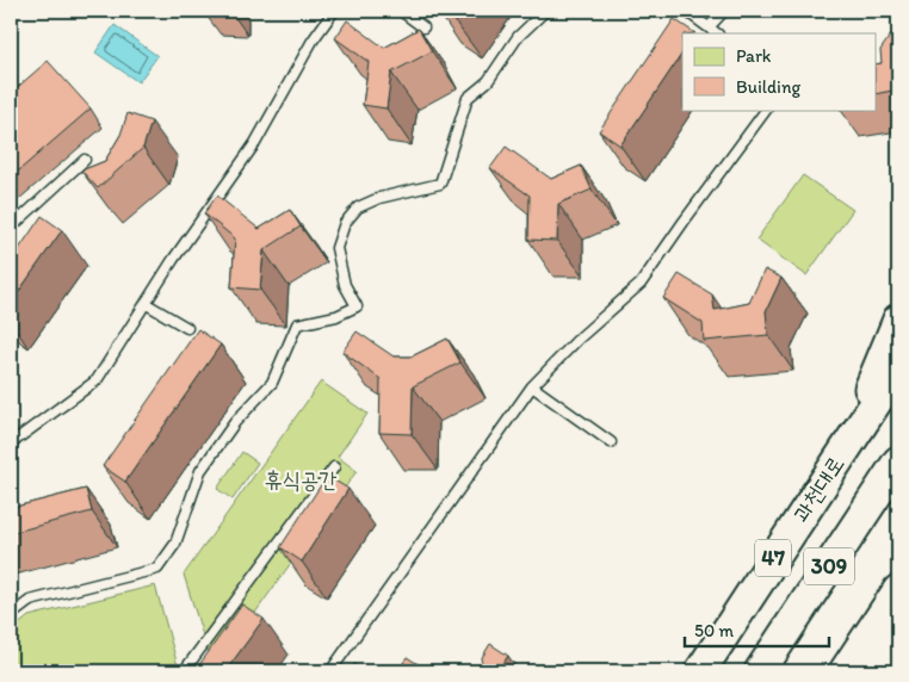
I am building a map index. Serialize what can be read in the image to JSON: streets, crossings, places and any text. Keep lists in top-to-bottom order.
{
  "streets": {
    "highway": ["과천대로", "47", "309"]
  },
  "parks": ["휴식공간"],
  "legend": ["Park", "Building"],
  "scale_bar": "50 m"
}
